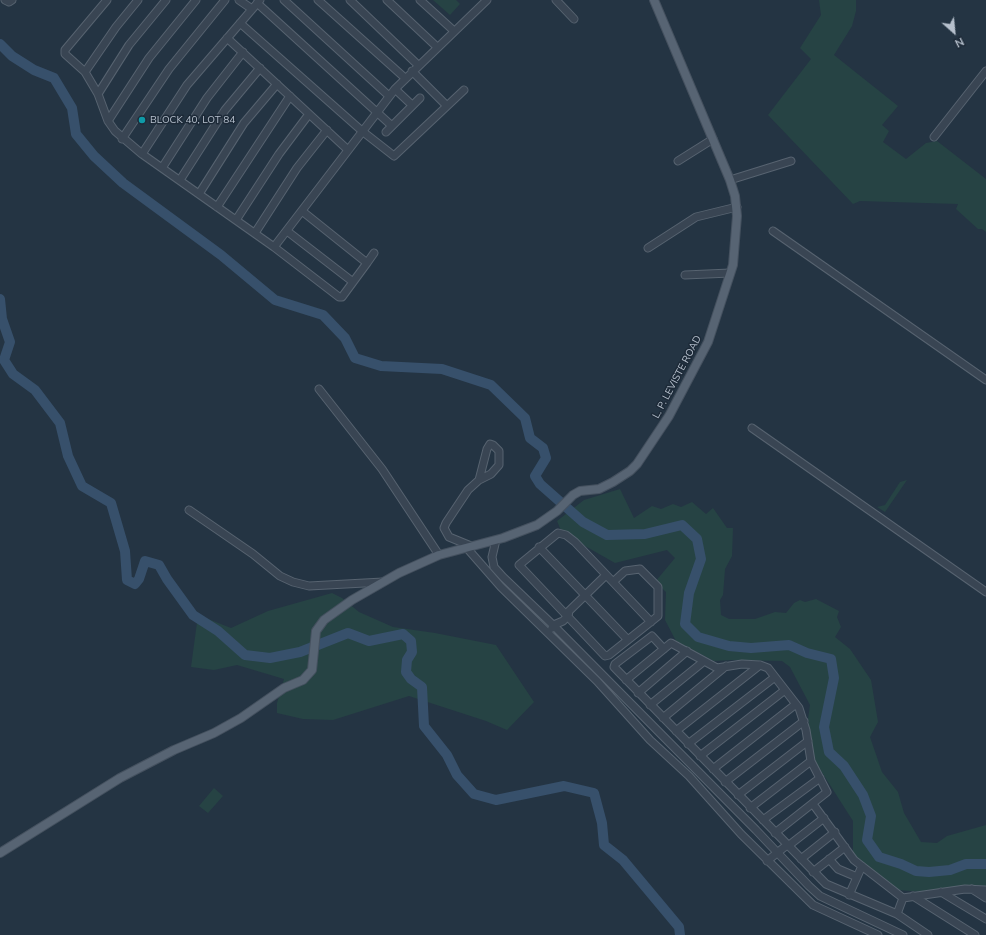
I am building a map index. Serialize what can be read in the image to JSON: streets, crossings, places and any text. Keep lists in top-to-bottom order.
{
  "streets": {
    "main road": ["L. P. LEVISTE ROAD"]
  },
  "places": ["BLOCK 40, LOT 84"],
  "north": "bottom right"
}
